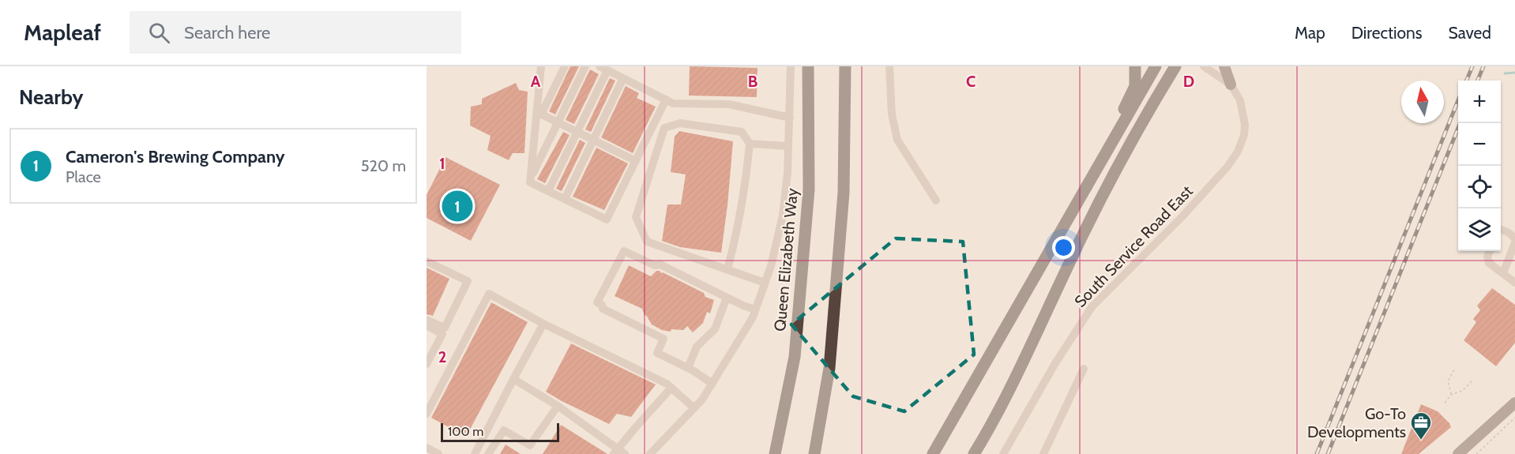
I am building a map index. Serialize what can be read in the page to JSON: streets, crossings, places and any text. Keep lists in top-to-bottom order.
{
  "streets": {
    "highway": ["Queen Elizabeth Way"],
    "street": ["South Service Road East"]
  },
  "places": {
    "office": ["Go-To Developments"]
  },
  "scale_bar": "100 m",
  "north": "top",
  "page": {
    "header": "Mapleaf",
    "search": "Search here",
    "nav": ["Map", "Directions", "Saved"],
    "heading": "Nearby",
    "map_buttons": ["+", "−"],
    "list": [
      {
        "mark": "1",
        "name": "Cameron's Brewing Company",
        "note": "Place",
        "value": "520 m"
      }
    ],
    "pins": "1",
    "scale": "100 m"
  },
  "grid": {
    "columns": [
      "A",
      "B",
      "C",
      "D"
    ],
    "rows": ["1", "2"]
  }
}
